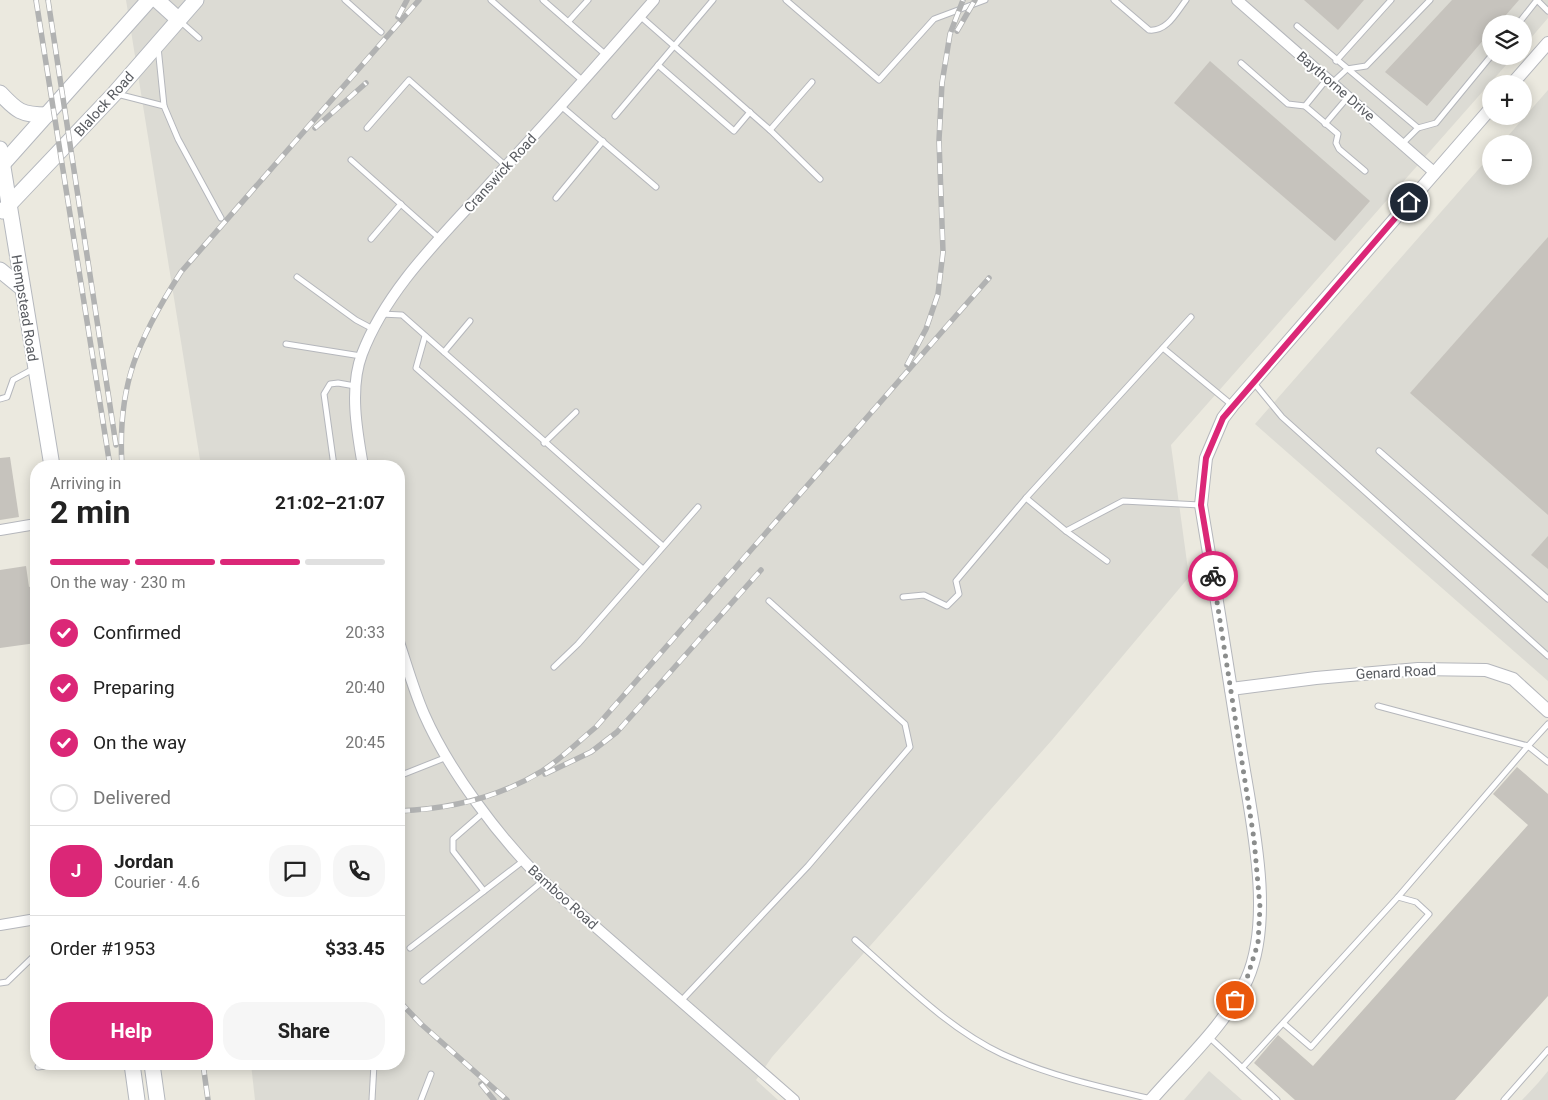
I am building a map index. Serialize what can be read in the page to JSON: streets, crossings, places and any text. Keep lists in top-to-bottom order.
{
  "streets": {
    "main road": ["Blalock Road", "Hempstead Road"],
    "street": [
      "Baythorne Drive",
      "Cranswick Road",
      "Genard Road",
      "Bamboo Road"
    ]
  },
  "crossings": [
    ["Blalock Road", "Hempstead Road"]
  ],
  "page": {
    "map_buttons": ["+", "−"],
    "heading": ["2 min", "Arriving in", "21:02–21:07"],
    "panel": [
      "Jordan",
      "Courier · 4.6",
      "Order #1953",
      "$33.45"
    ],
    "bar": "On the way · 230 m",
    "list": [
      ["Confirmed", "20:33"],
      ["Preparing", "20:40"],
      ["On the way", "20:45"],
      "Delivered"
    ],
    "round": "J",
    "buttons": ["Help", "Share"]
  }
}
